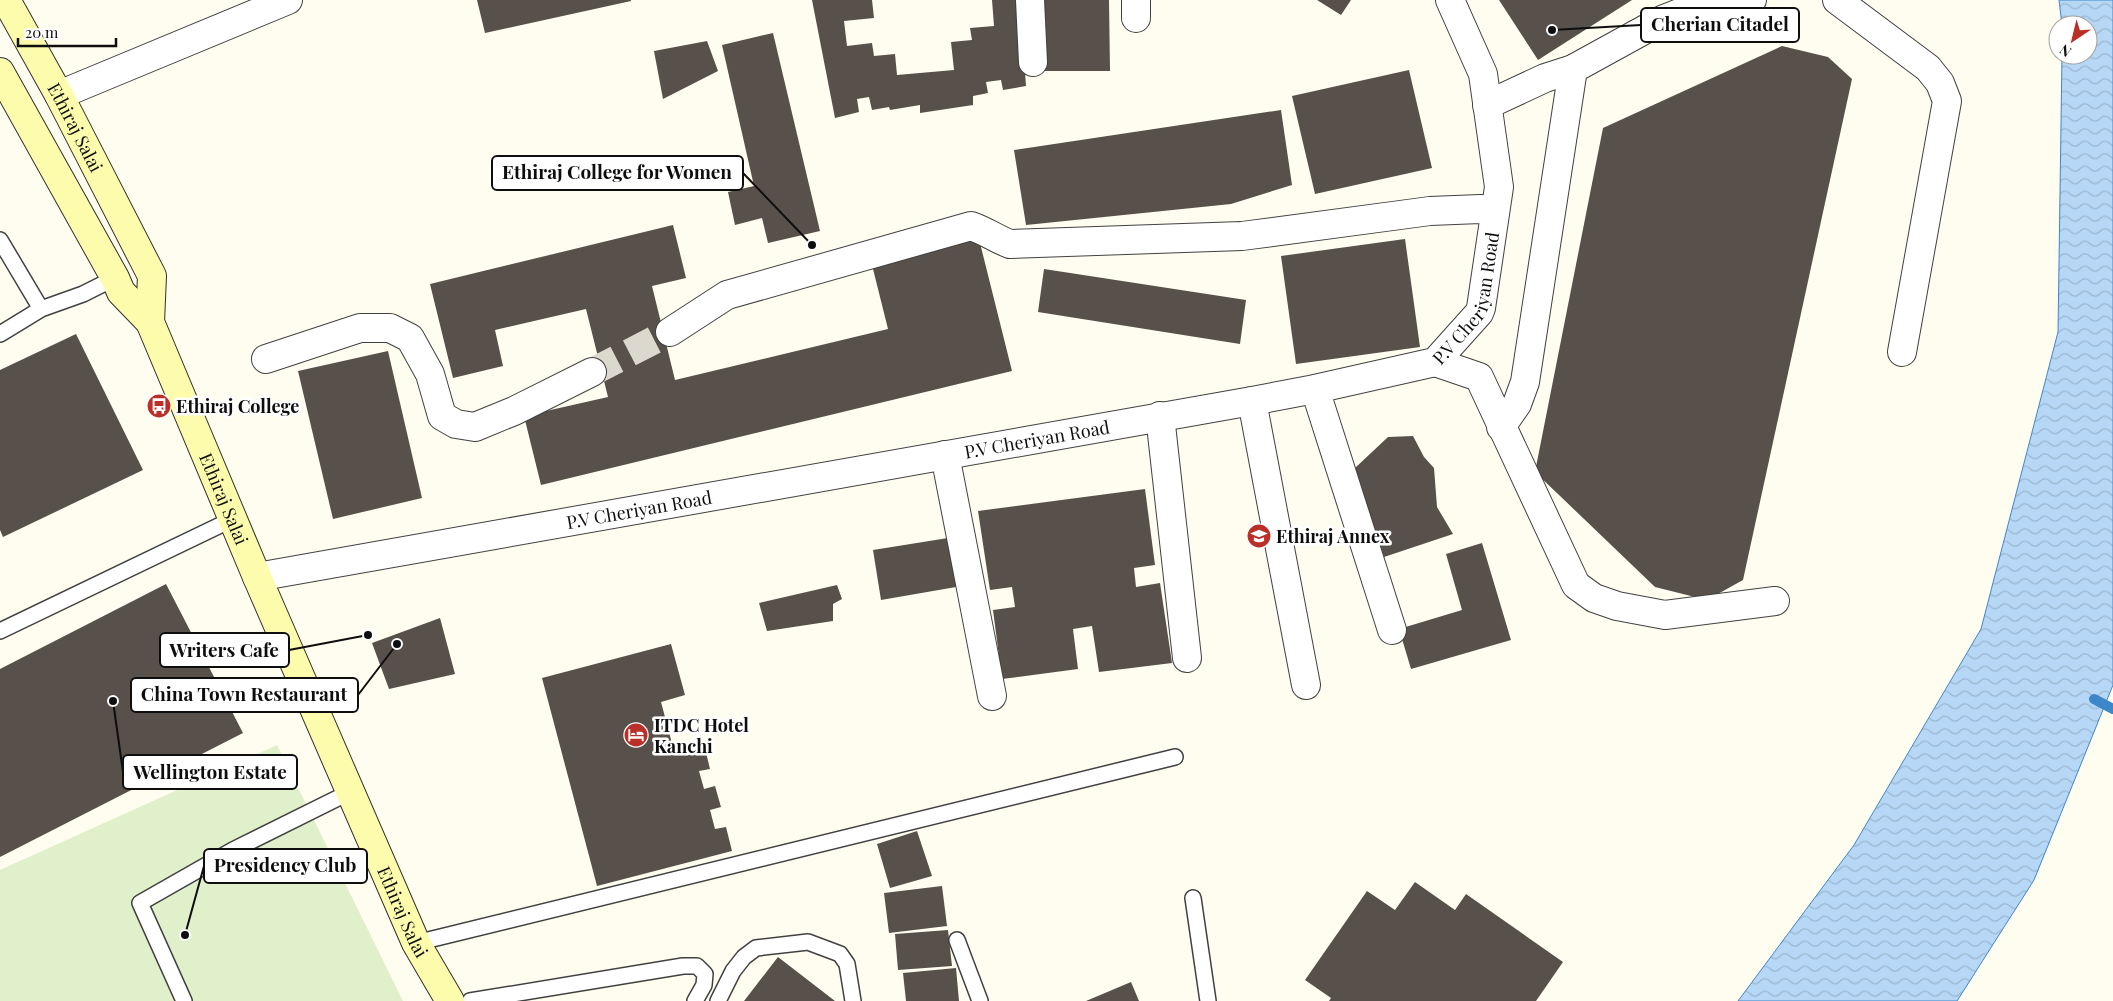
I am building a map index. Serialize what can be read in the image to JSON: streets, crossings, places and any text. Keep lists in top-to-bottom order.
{
  "streets": {
    "main road": ["Ethiraj Salai"],
    "street": ["P.V Cheriyan Road"]
  },
  "crossings": [
    ["Ethiraj Salai", "P.V Cheriyan Road"]
  ],
  "places": {
    "other": [
      "Cherian Citadel",
      "Ethiraj College for Women",
      "Writers Cafe",
      "China Town Restaurant",
      "Wellington Estate",
      "Presidency Club"
    ],
    "bus stop": ["Ethiraj College"],
    "school or university": ["Ethiraj Annex"],
    "hotel": ["ITDC Hotel Kanchi"]
  },
  "scale_bar": "20 m",
  "north": "bottom left"
}
